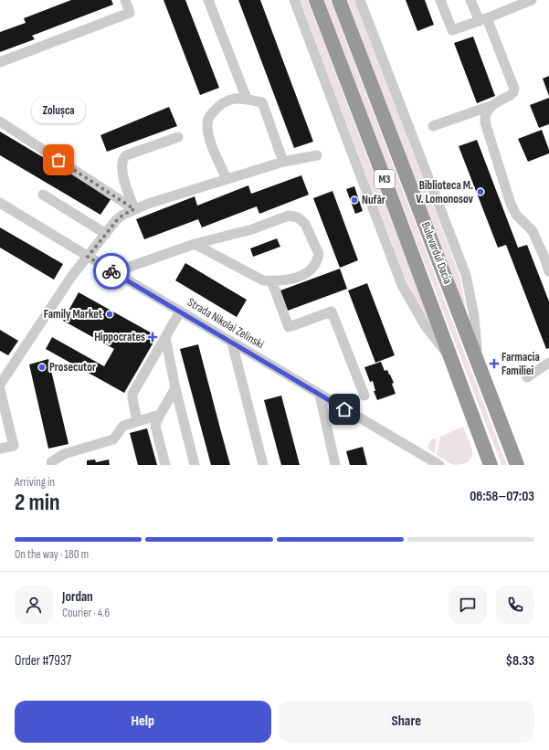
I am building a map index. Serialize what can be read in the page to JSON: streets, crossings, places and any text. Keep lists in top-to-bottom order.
{
  "streets": {
    "highway": ["M3", "Bulevardul Dacia"],
    "street": ["Strada Nikolai Zelinski"]
  },
  "places": {
    "other": [
      "Zolușca",
      "Biblioteca M. V. Lomonosov",
      "Nufăr",
      "Family Market",
      "Prosecutor"
    ],
    "health": ["Hippocrates", "Farmacia Familiei"]
  },
  "page": {
    "bubble": "Zolușca",
    "heading": ["2 min", "Arriving in", "06:58–07:03"],
    "panel": [
      "Jordan",
      "Courier · 4.6",
      "Order #7937",
      "$8.33"
    ],
    "bar": "On the way · 180 m",
    "buttons": ["Help", "Share"]
  }
}
